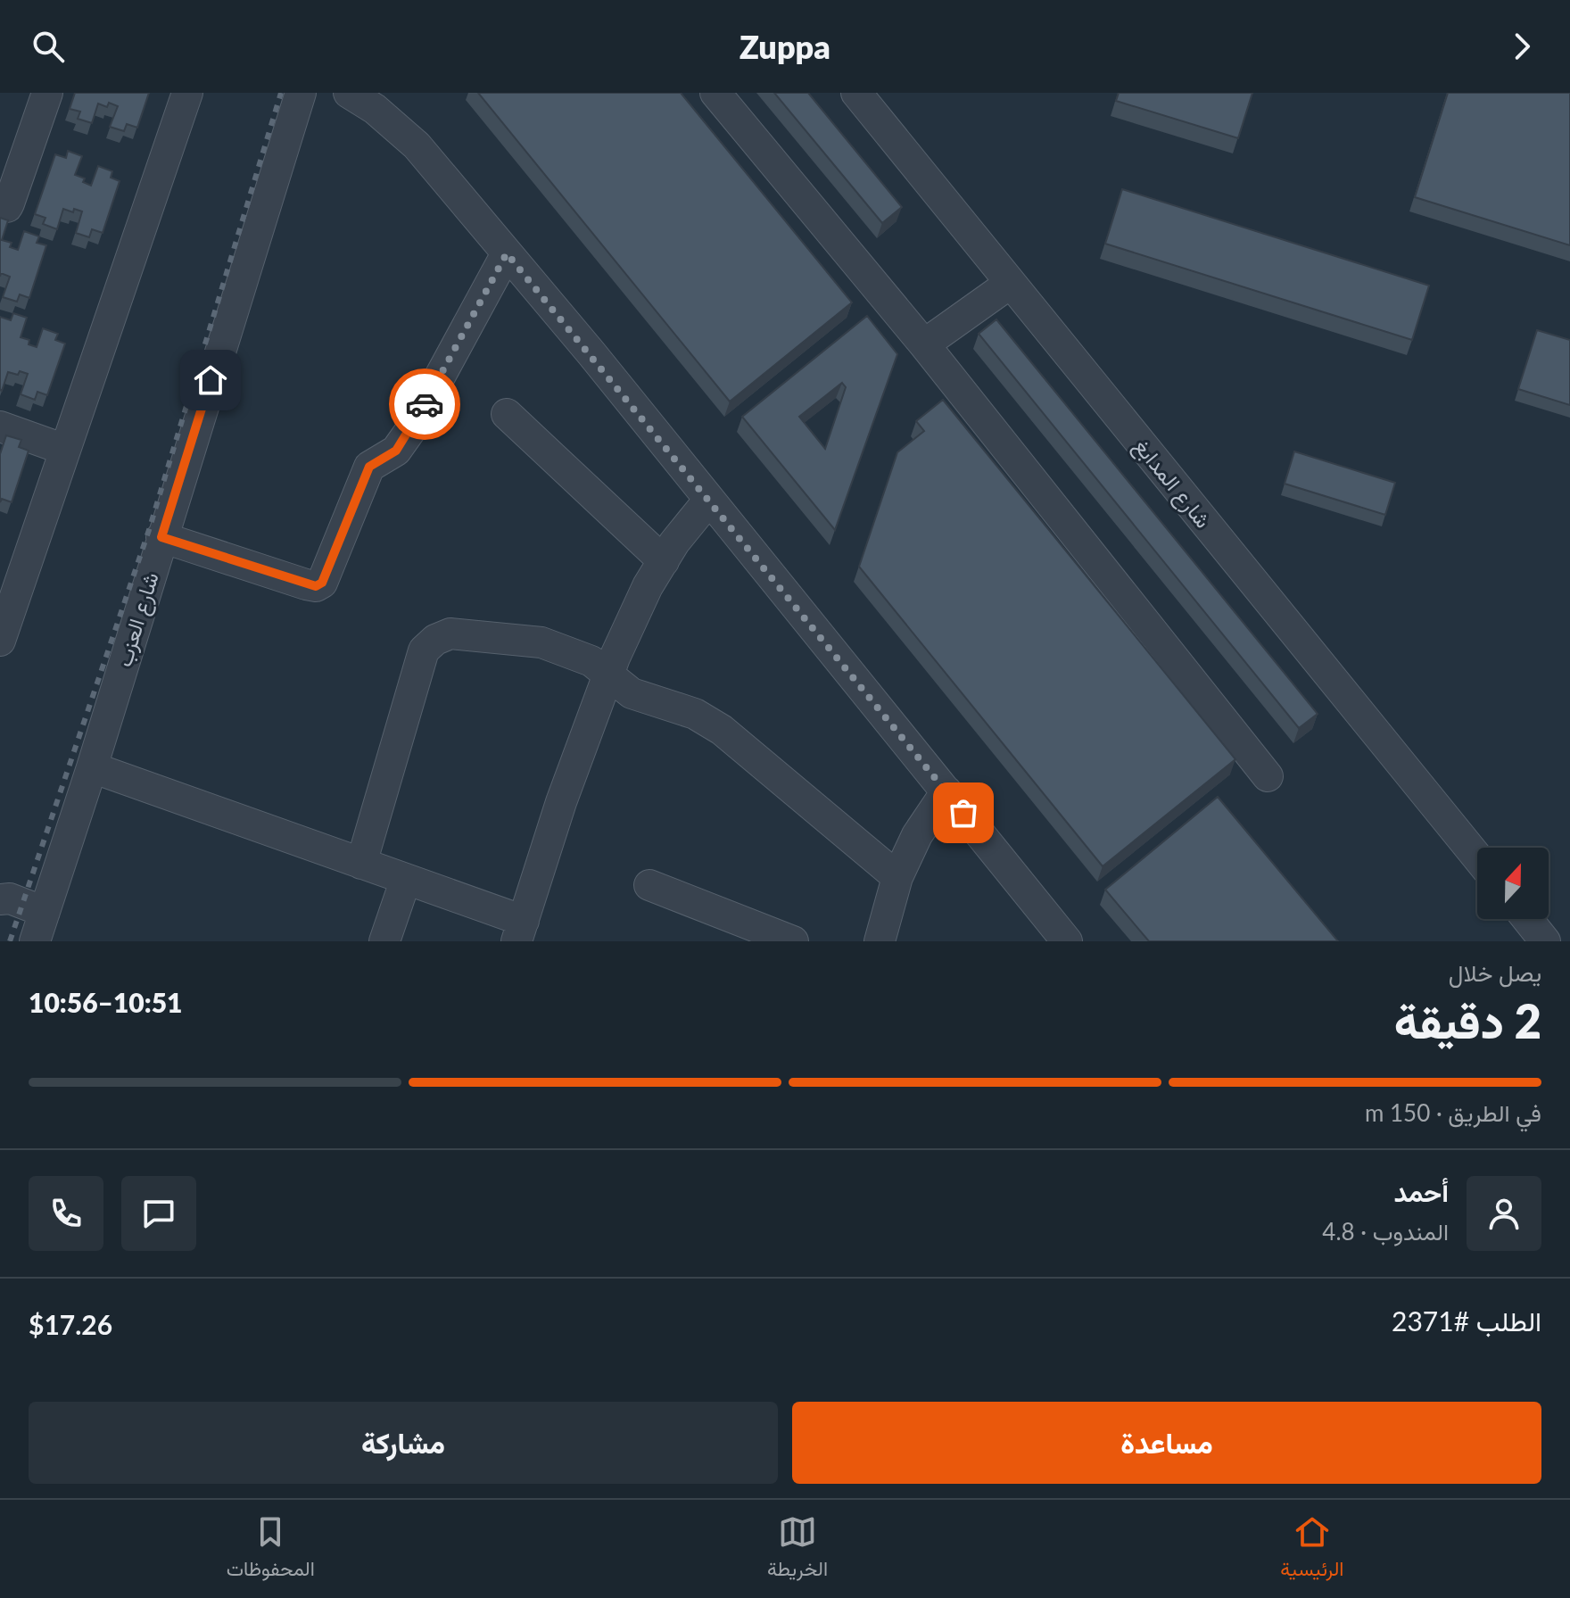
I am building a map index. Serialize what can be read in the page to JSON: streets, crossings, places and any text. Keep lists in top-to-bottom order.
{
  "streets": {
    "street": ["شارع المدابغ", "شارع العزب"]
  },
  "north": "top",
  "page": {
    "header": "Zuppa",
    "heading": ["2 دقيقة", "يصل خلال", "10:51–10:56"],
    "panel": [
      "أحمد",
      "المندوب · 4.8",
      "الطلب #2371",
      "$17.26"
    ],
    "bar": "في الطريق · 150 m",
    "buttons": ["مساعدة", "مشاركة"],
    "tabs": ["الرئيسية", "الخريطة", "المحفوظات"]
  }
}
